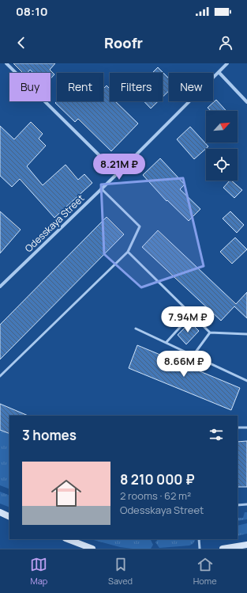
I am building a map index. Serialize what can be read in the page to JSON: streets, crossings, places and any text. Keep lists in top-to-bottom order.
{
  "streets": {
    "street": ["Odesskaya Street"]
  },
  "north": "top right",
  "page": {
    "status": "08:10",
    "header": "Roofr",
    "chip": [
      "Buy",
      "Rent",
      "Filters",
      "New"
    ],
    "price": ["8.21M ₽", "7.94M ₽", "8.66M ₽"],
    "heading": "3 homes",
    "list": [
      {
        "name": "8 210 000 ₽",
        "note": "2 rooms · 62 m² · Odesskaya Street"
      }
    ],
    "tabs": ["Map", "Saved", "Home"]
  }
}
